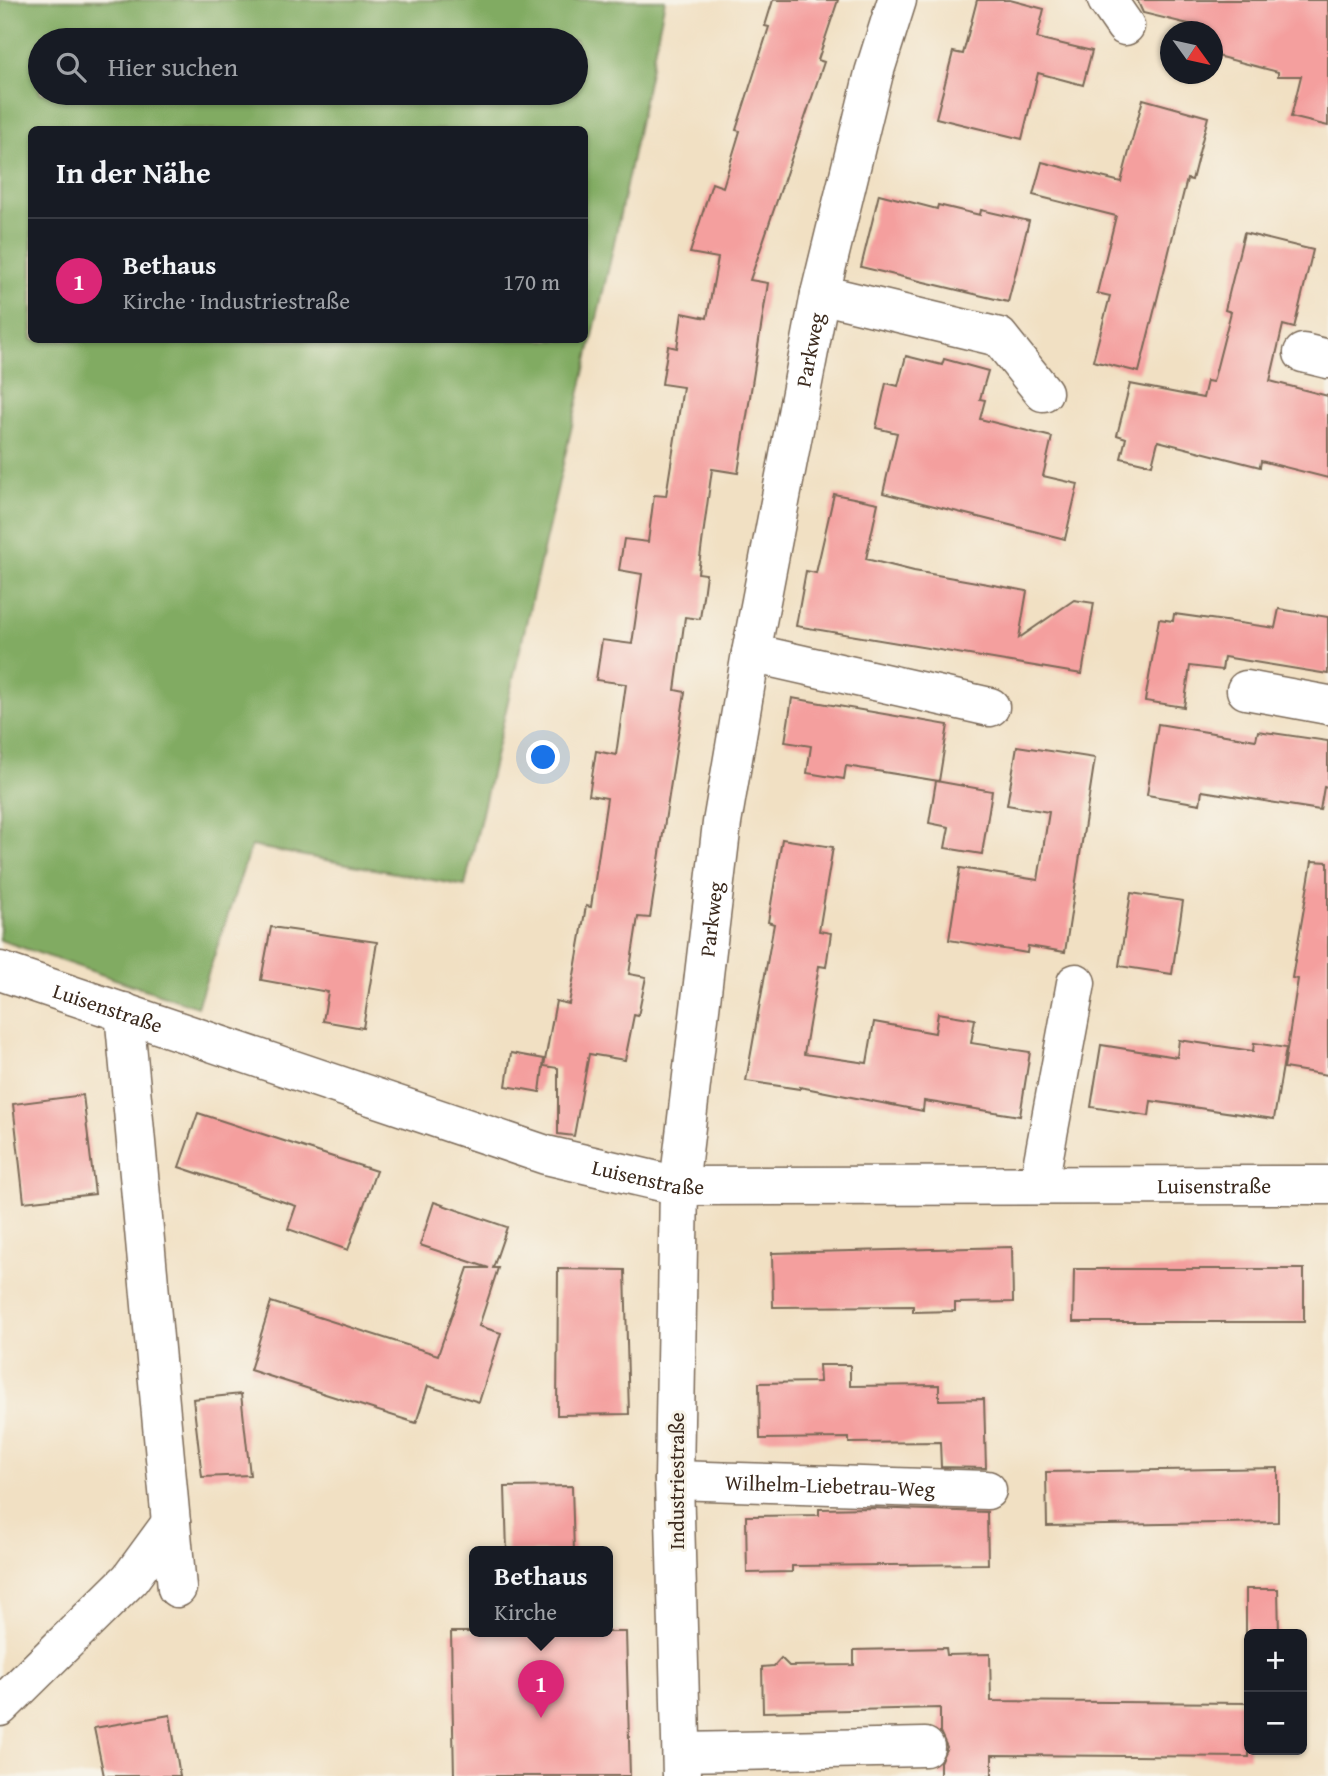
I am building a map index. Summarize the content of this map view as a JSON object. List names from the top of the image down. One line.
{"streets":{"street":["Parkweg","Luisenstraße","Industriestraße","Wilhelm-Liebetrau-Weg"]},"crossings":[["Parkweg","Luisenstraße"],["Parkweg","Industriestraße"],["Luisenstraße","Industriestraße"],["Industriestraße","Wilhelm-Liebetrau-Weg"]],"north":"bottom right","page":{"search":"Hier suchen","heading":"In der Nähe","list":[{"mark":"1","name":"Bethaus","note":"Kirche · Industriestraße","value":"170 m"}],"popup":["Bethaus","Kirche"],"map_buttons":["+","−"],"pins":"1"}}
